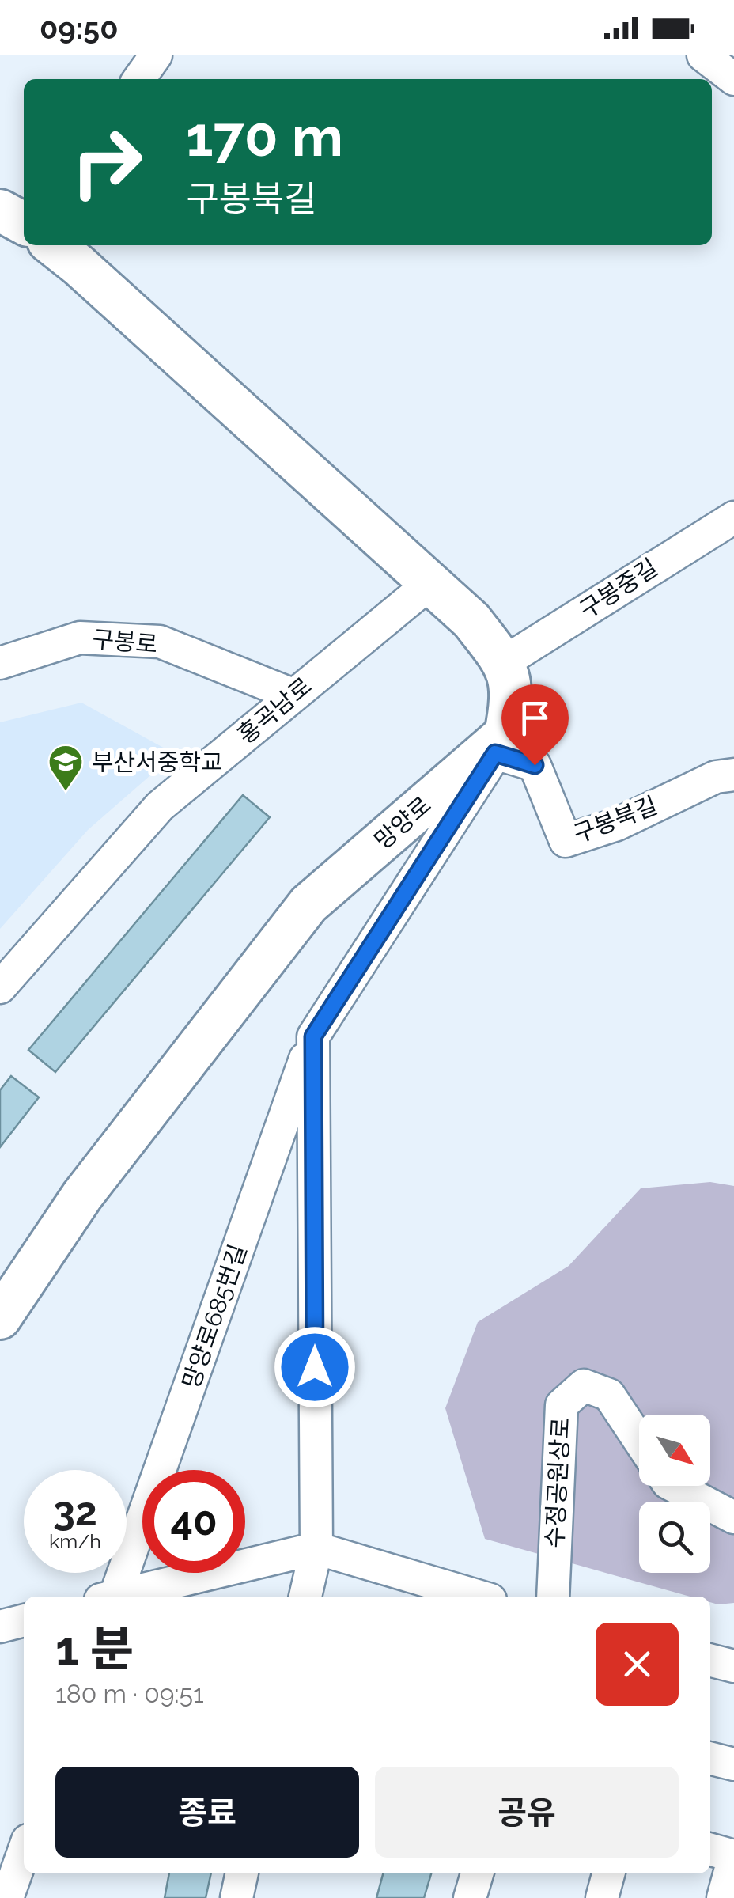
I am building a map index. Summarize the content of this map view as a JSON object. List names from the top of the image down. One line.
{"streets":{"main road":["망양로"],"street":["구봉중길","구봉로","홍곡남로","구봉북길","망양로685번길","수정공원상로"]},"crossings":[["구봉로","홍곡남로"],["구봉북길","망양로"],["구봉북길","망양로685번길"],["망양로","망양로685번길"]],"places":{"school or university":["부산서중학교"]},"north":"bottom right","page":{"status":"09:50","turn":["170 m","구봉북길"],"speed":"32 km/h","limit":"40","heading":["1 분","180 m · 09:51"],"buttons":["종료","공유"]}}
